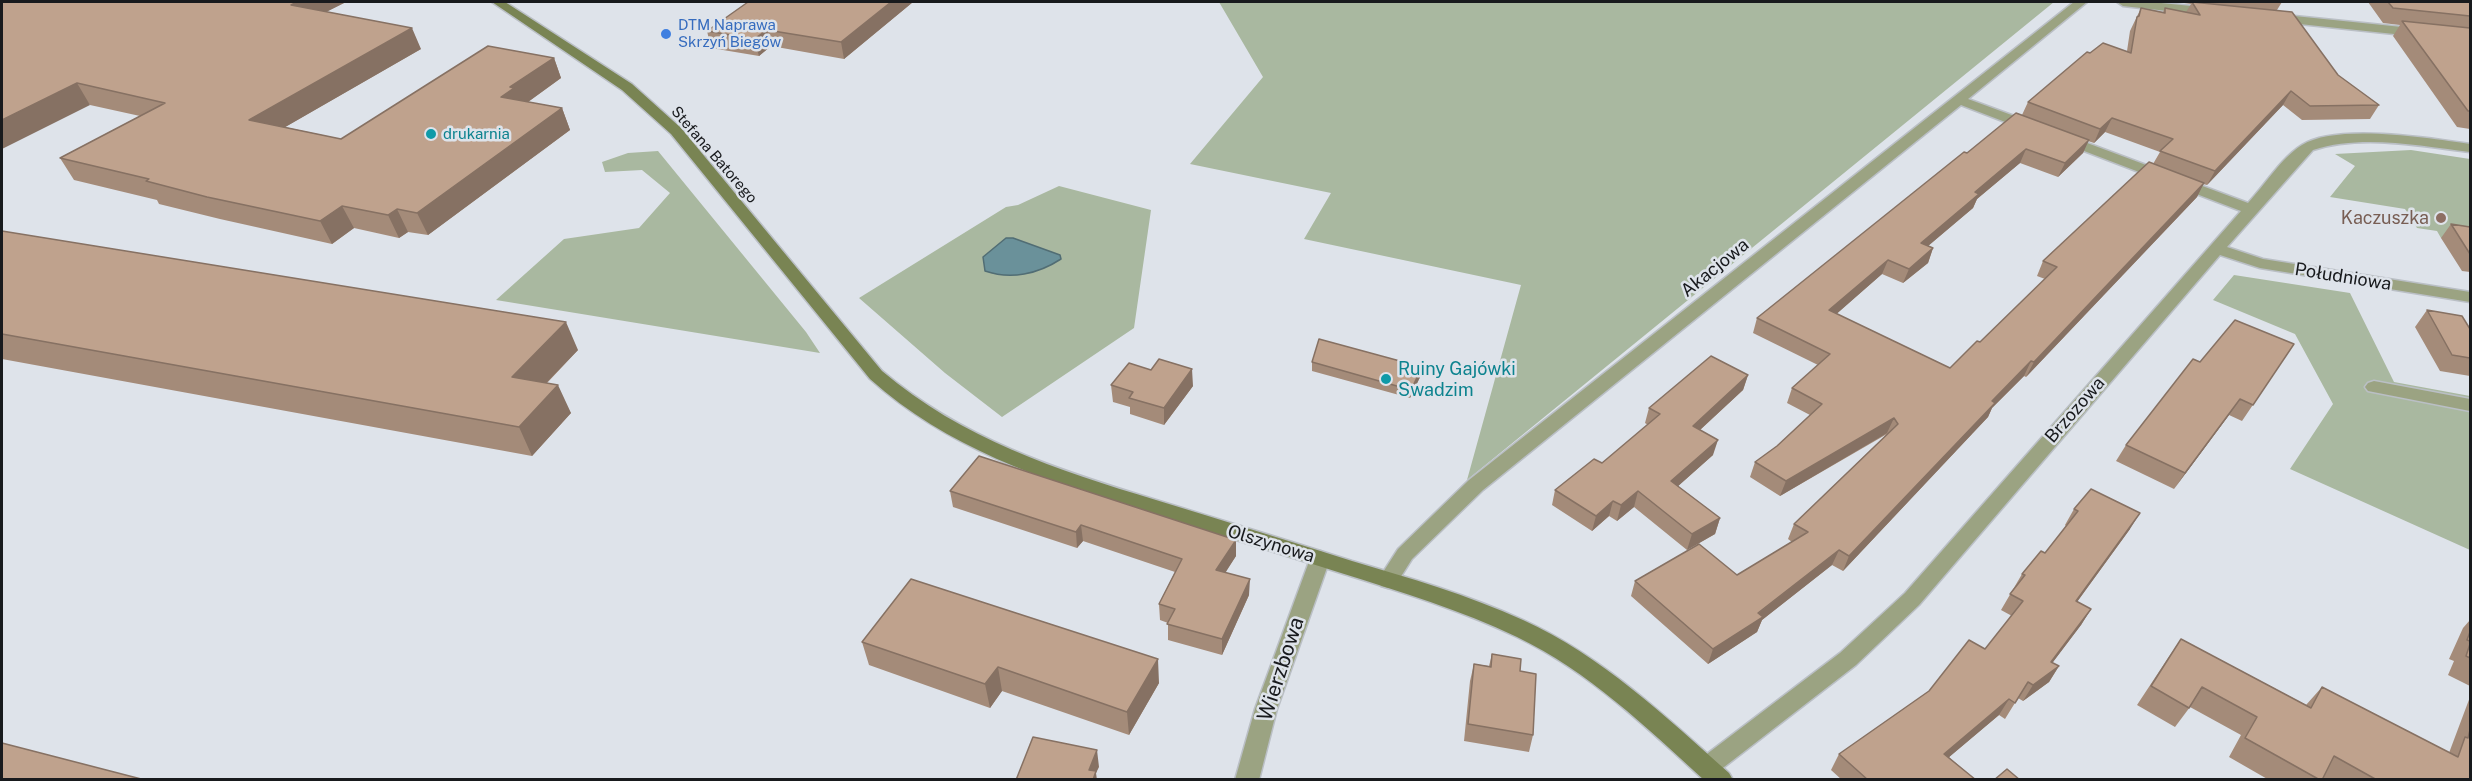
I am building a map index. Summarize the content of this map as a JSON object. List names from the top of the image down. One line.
{"streets":{"street":["Stefana Batorego","Akacjowa","Południowa","Brzozowa","Olszynowa","Wierzbowa"]},"crossings":[["Stefana Batorego","Olszynowa"],["Akacjowa","Olszynowa"],["Południowa","Brzozowa"],["Brzozowa","Olszynowa"],["Olszynowa","Wierzbowa"]],"places":["DTM Naprawa Skrzyń Biegów","drukarnia","Kaczuszka","Ruiny Gajówki Swadzim"]}
